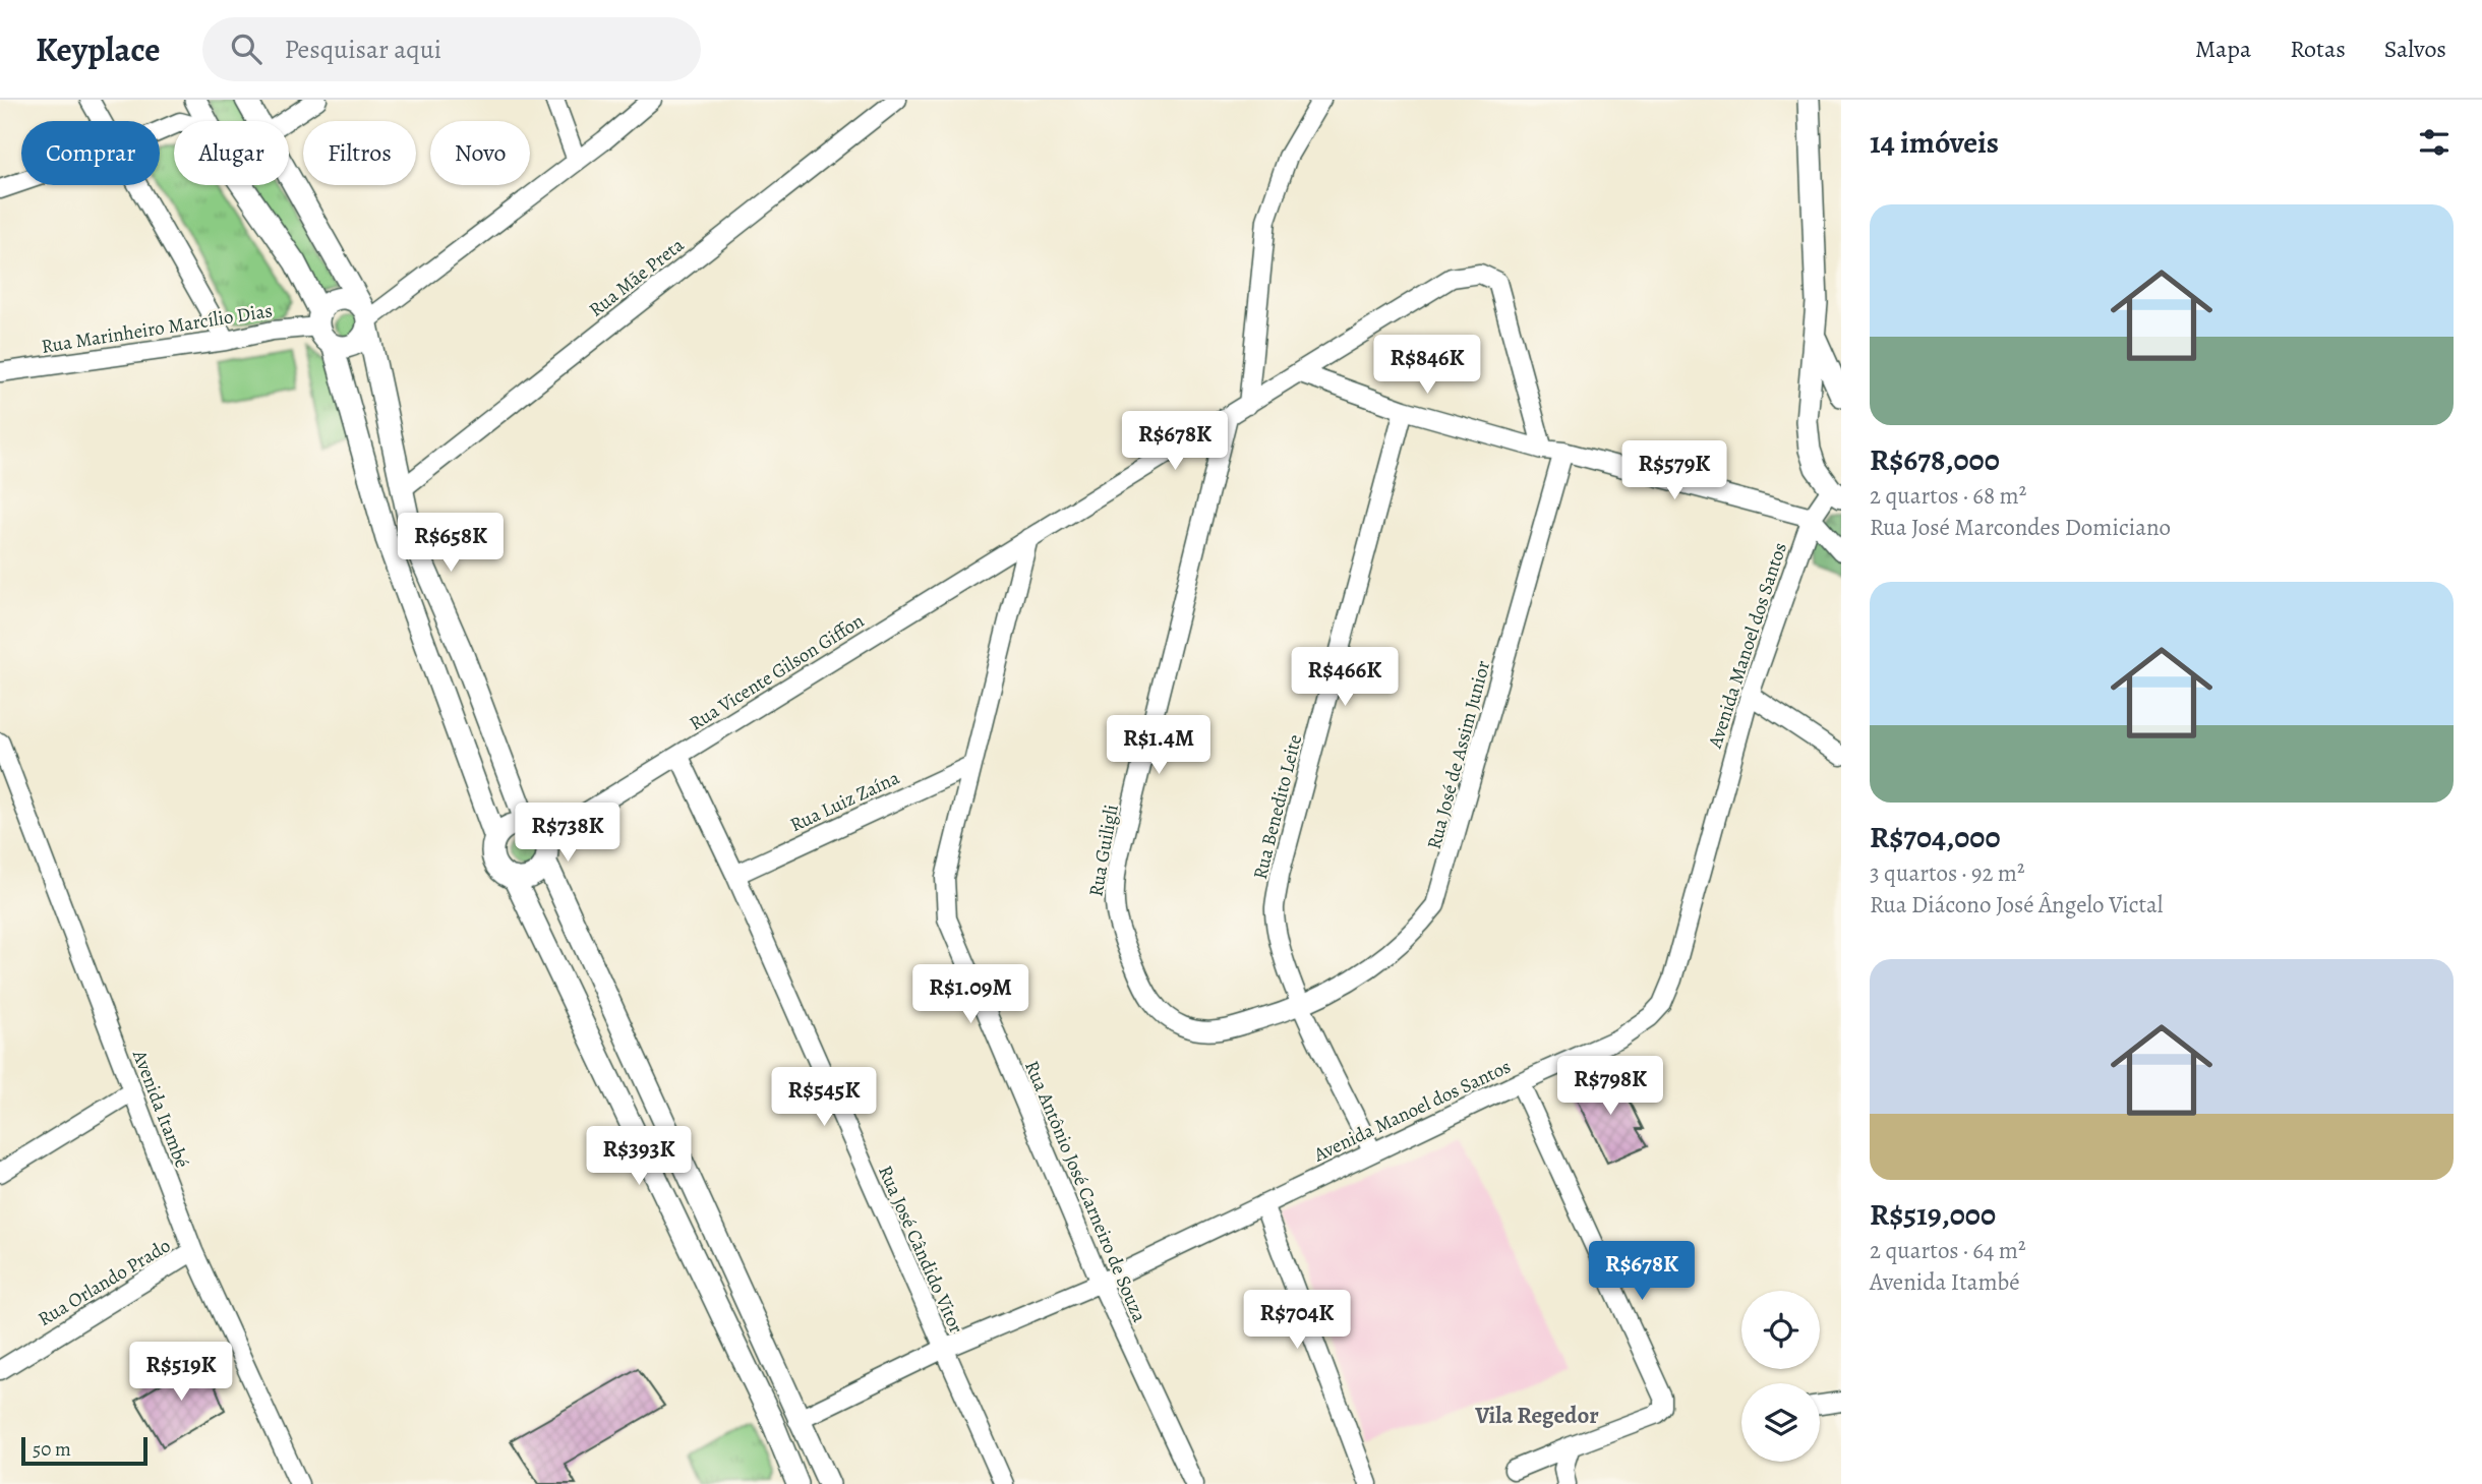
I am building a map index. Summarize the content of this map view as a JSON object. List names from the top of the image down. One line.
{"streets":{"street":["Rua Mãe Preta","Rua Marinheiro Marcílio Dias","Avenida Manoel dos Santos","Rua Vicente Gilson Giffon","Rua José de Assim Junior","Rua Luiz Zaína","Rua Benedito Leite","Rua Guiligli","Avenida Itambé","Rua Antônio José Carneiro de Souza","Rua José Cândido Vitor","Rua Orlando Prado"]},"crossings":[["Avenida Manoel dos Santos","Rua Benedito Leite"],["Avenida Manoel dos Santos","Rua Antônio José Carneiro de Souza"],["Avenida Manoel dos Santos","Rua José Cândido Vitor"],["Rua Vicente Gilson Giffon","Rua Guiligli"],["Rua Vicente Gilson Giffon","Rua Antônio José Carneiro de Souza"],["Rua Vicente Gilson Giffon","Rua José Cândido Vitor"],["Rua José de Assim Junior","Rua Benedito Leite"],["Rua José de Assim Junior","Rua Guiligli"],["Rua Luiz Zaína","Rua Antônio José Carneiro de Souza"],["Rua Luiz Zaína","Rua José Cândido Vitor"],["Rua Benedito Leite","Rua Guiligli"],["Avenida Itambé","Rua Orlando Prado"]],"districts":["Vila Regedor"],"scale_bar":"50 m","page":{"header":"Keyplace","search":"Pesquisar aqui","nav":["Mapa","Rotas","Salvos"],"heading":"14 imóveis","chip":["Comprar","Alugar","Filtros","Novo"],"list":[{"name":"R$678,000","note":"2 quartos · 68 m² · Rua José Marcondes Domiciano"},{"name":"R$704,000","note":"3 quartos · 92 m² · Rua Diácono José Ângelo Victal"},{"name":"R$519,000","note":"2 quartos · 64 m² · Avenida Itambé"}],"price":["R$846K","R$678K","R$579K","R$658K","R$466K","R$1.4M","R$738K","R$1.09M","R$798K","R$545K","R$393K","R$678K","R$704K","R$519K"],"scale":"50 m"}}
